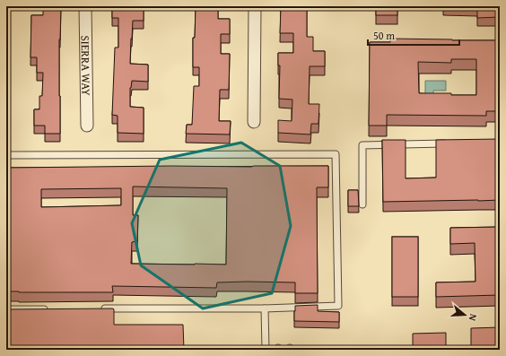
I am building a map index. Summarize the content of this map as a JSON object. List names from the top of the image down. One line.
{"streets":{"street":["SIERRA WAY"]},"scale_bar":"50 m","north":"right"}
